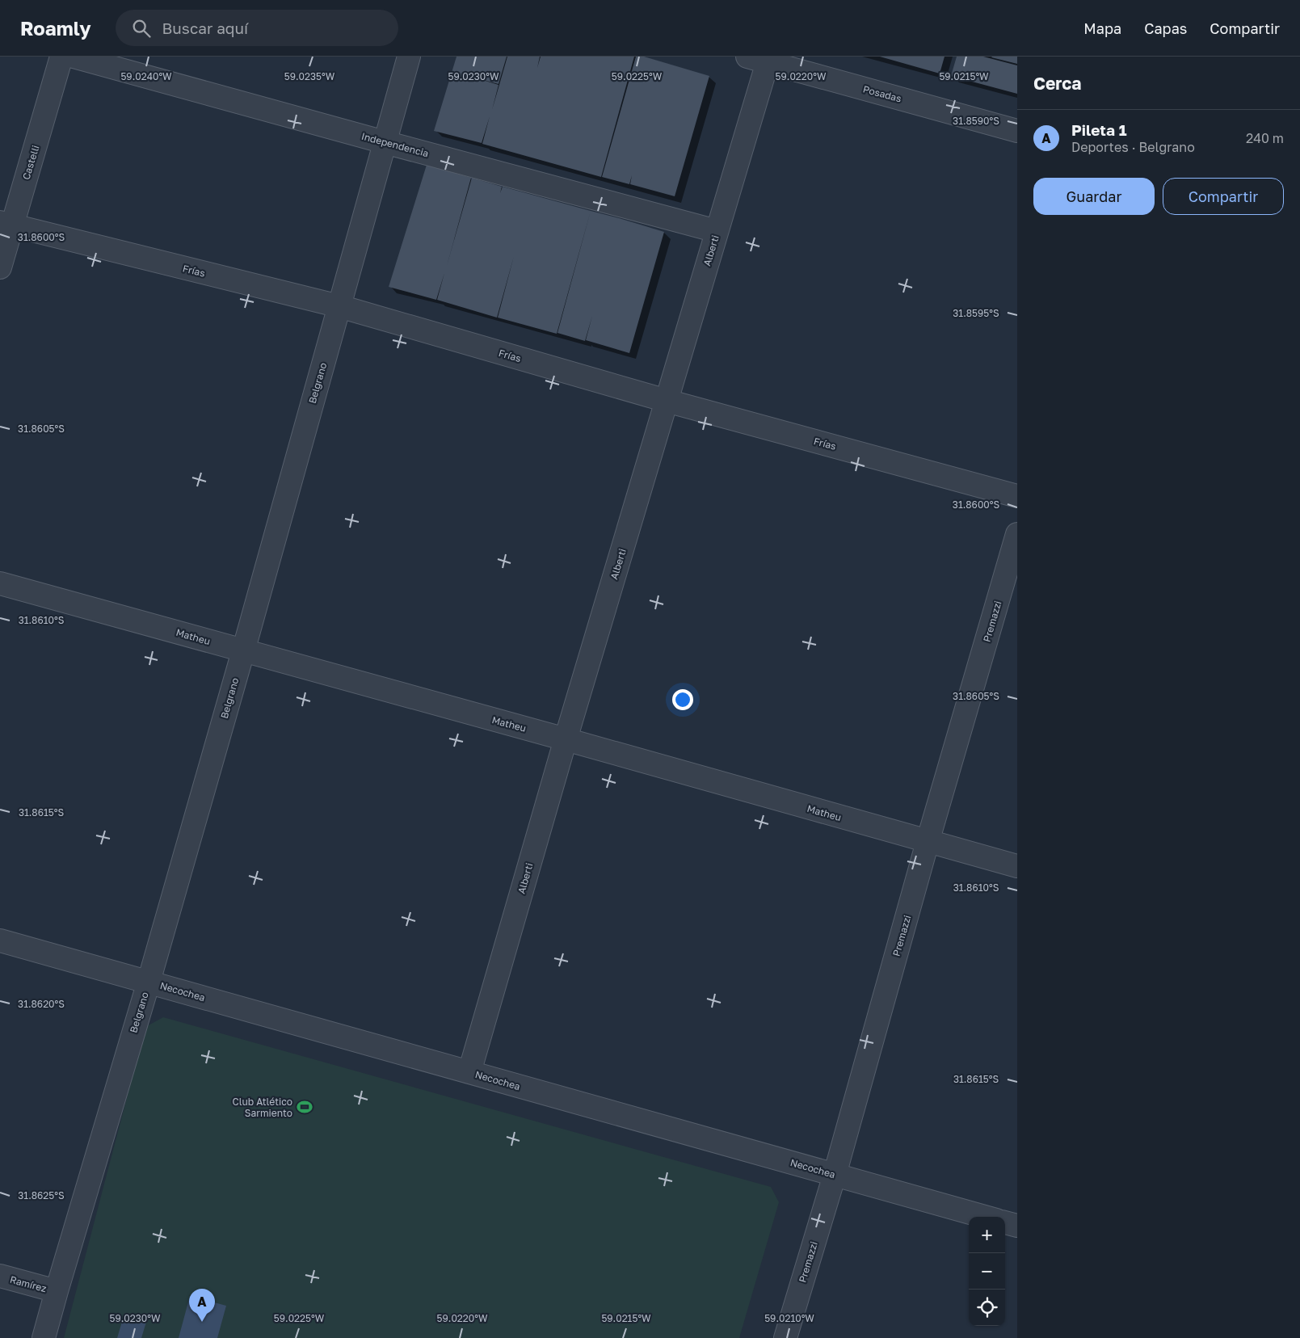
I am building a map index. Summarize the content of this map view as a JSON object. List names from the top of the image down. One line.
{"streets":{"street":["Posadas","Independencia","Castelli","Alberti","Frías","Belgrano","Premazzi","Matheu","Necochea","Ramírez"]},"crossings":[["Posadas","Alberti"],["Independencia","Alberti"],["Independencia","Belgrano"],["Castelli","Frías"],["Alberti","Frías"],["Alberti","Matheu"],["Alberti","Necochea"],["Frías","Belgrano"],["Belgrano","Matheu"],["Belgrano","Necochea"],["Belgrano","Ramírez"],["Premazzi","Matheu"],["Premazzi","Necochea"]],"places":{"sports":["Club Atlético Sarmiento"]},"page":{"header":"Roamly","search":"Buscar aquí","nav":["Mapa","Capas","Compartir"],"heading":"Cerca","list":[{"mark":"A","name":"Pileta 1","note":"Deportes · Belgrano","value":"240 m"}],"buttons":["Guardar","Compartir"],"map_buttons":["+","−"],"pins":"A"},"coordinates":["59.0240°W","59.0235°W","59.0230°W","59.0225°W","59.0220°W","59.0215°W","31.8590°S","31.8600°S","31.8595°S","31.8605°S","31.8610°S","31.8615°S","31.8620°S","31.8625°S","59.0210°W"]}
